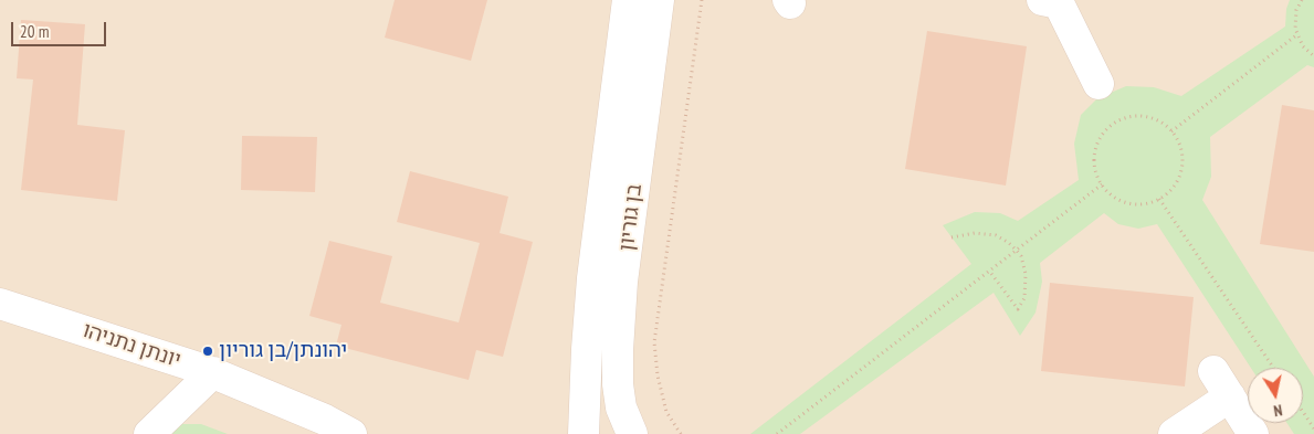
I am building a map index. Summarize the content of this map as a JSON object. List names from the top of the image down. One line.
{"streets":{"street":["בן גוריון","יונתן נתניהו"]},"places":["יהונתן/בן גוריון"],"scale_bar":"20 m","north":"bottom"}
